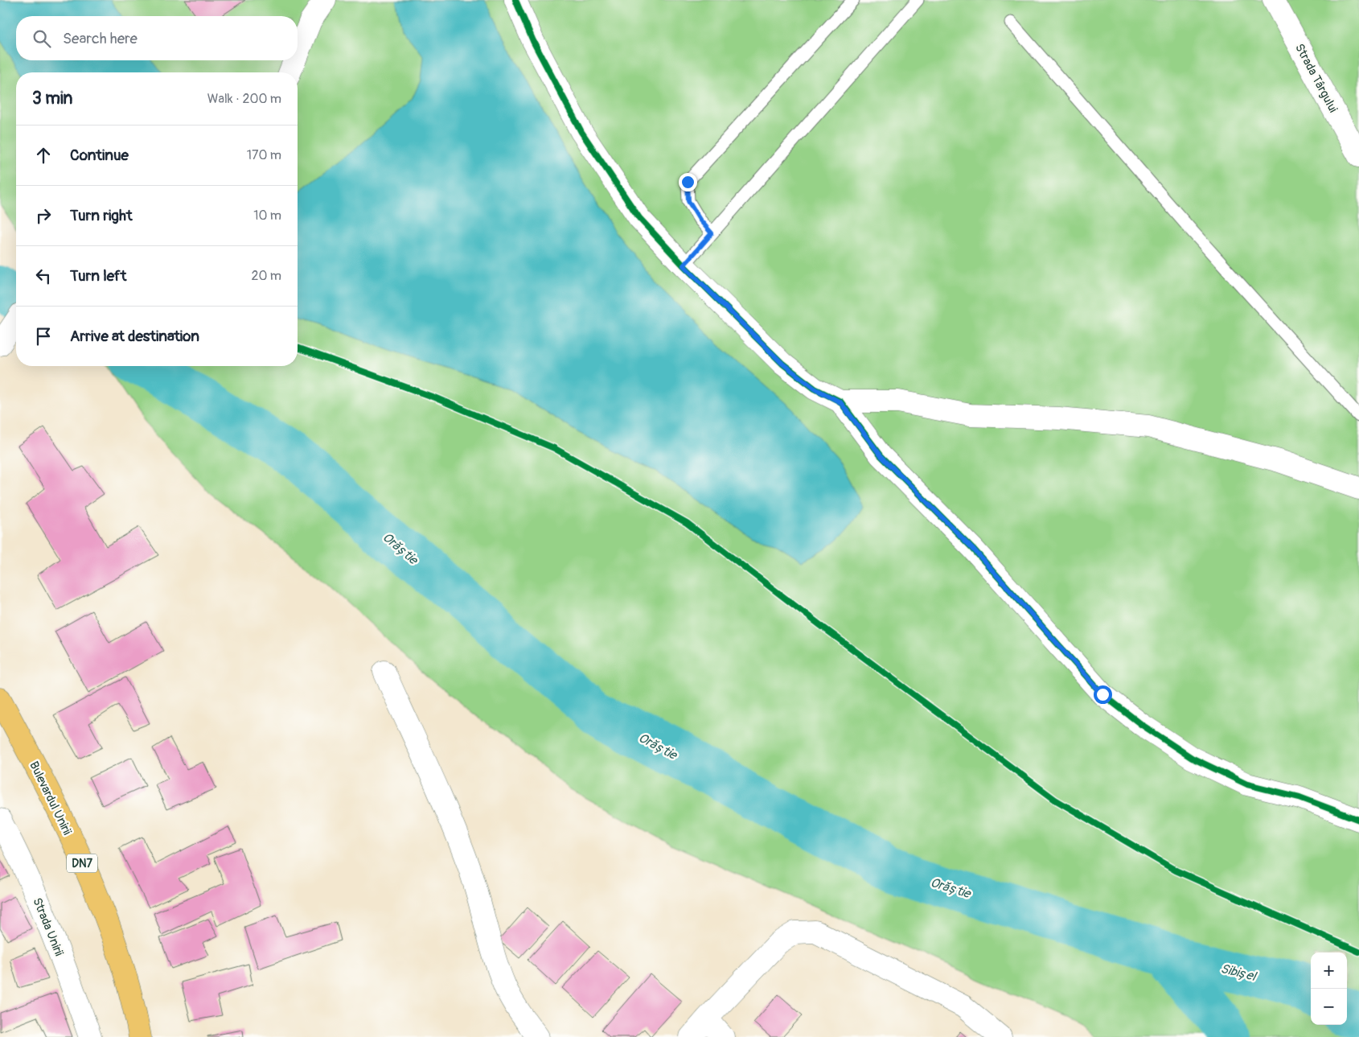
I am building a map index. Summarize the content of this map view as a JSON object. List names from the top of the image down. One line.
{"streets":{"main road":["Bulevardul Unirii","DN7"],"street":["Strada Târgului","Strada Unirii"]},"water":["Orăștie","Sibișel"],"page":{"search":"Search here","heading":["3 min","Walk · 200 m"],"list":[["Continue","170 m"],["Turn right","10 m"],["Turn left","20 m"],"Arrive at destination"],"map_buttons":["+","−"]}}
